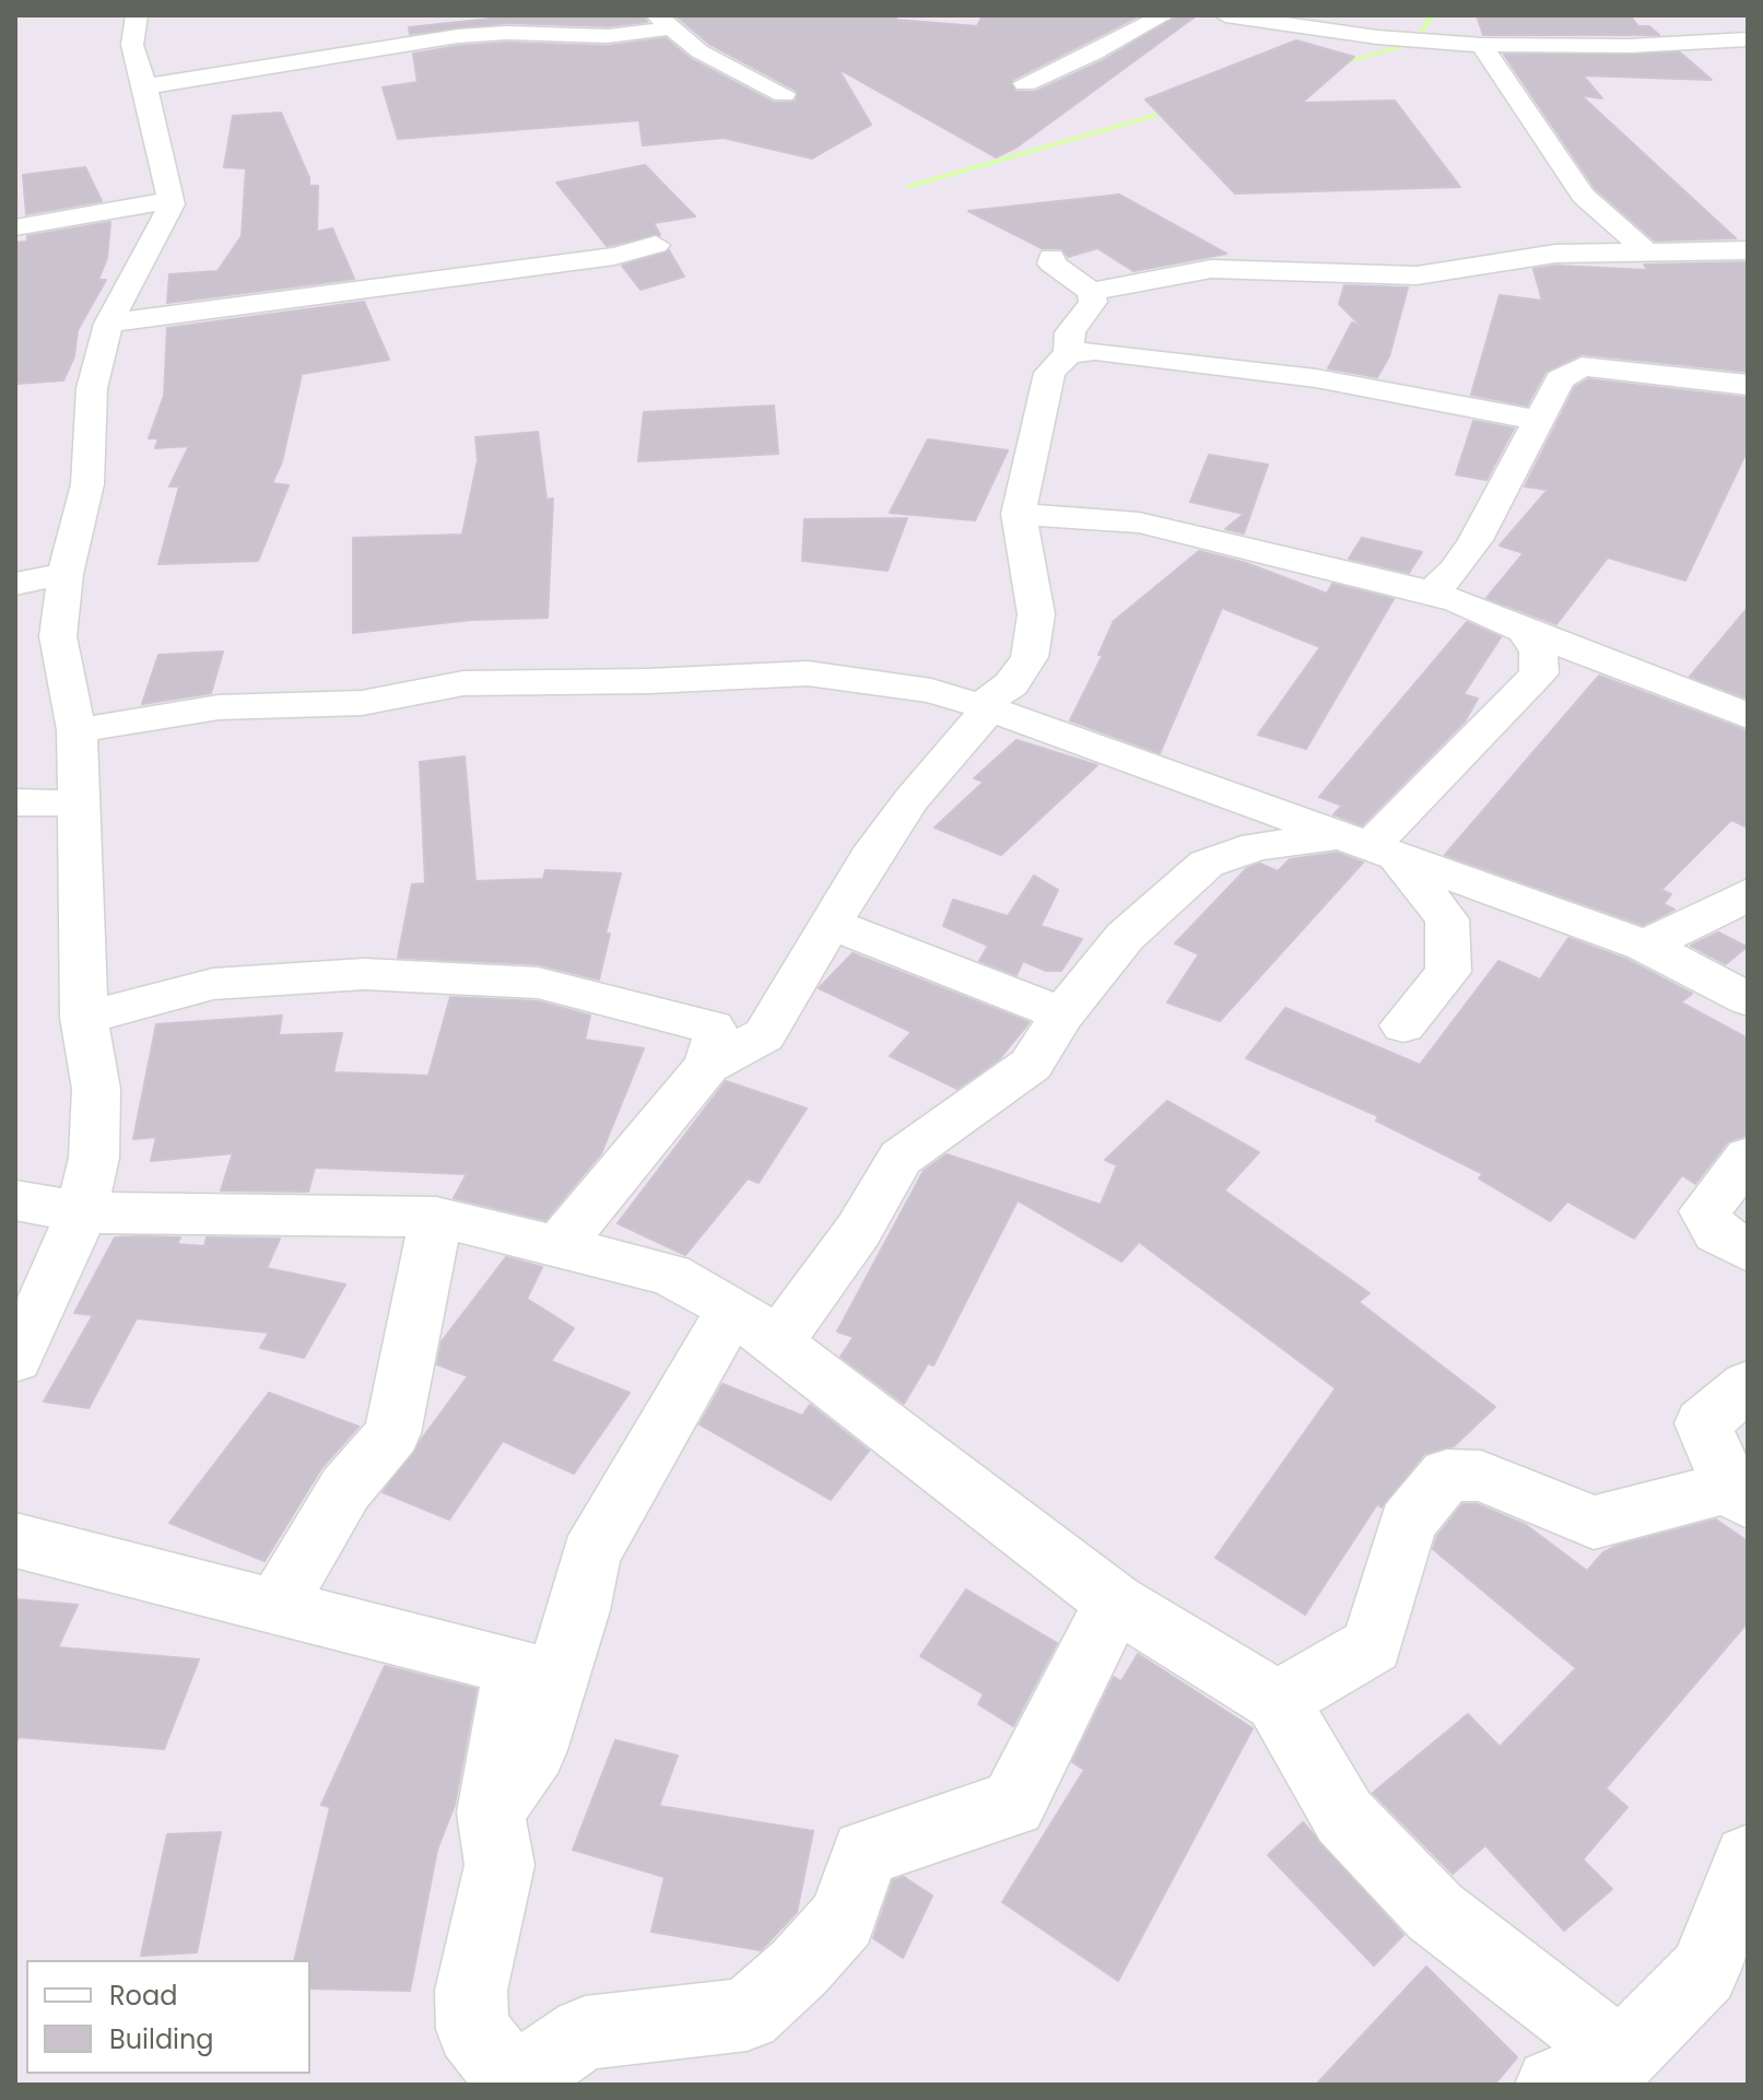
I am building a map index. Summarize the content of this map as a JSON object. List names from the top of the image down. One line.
{"legend":["Road","Building"]}
